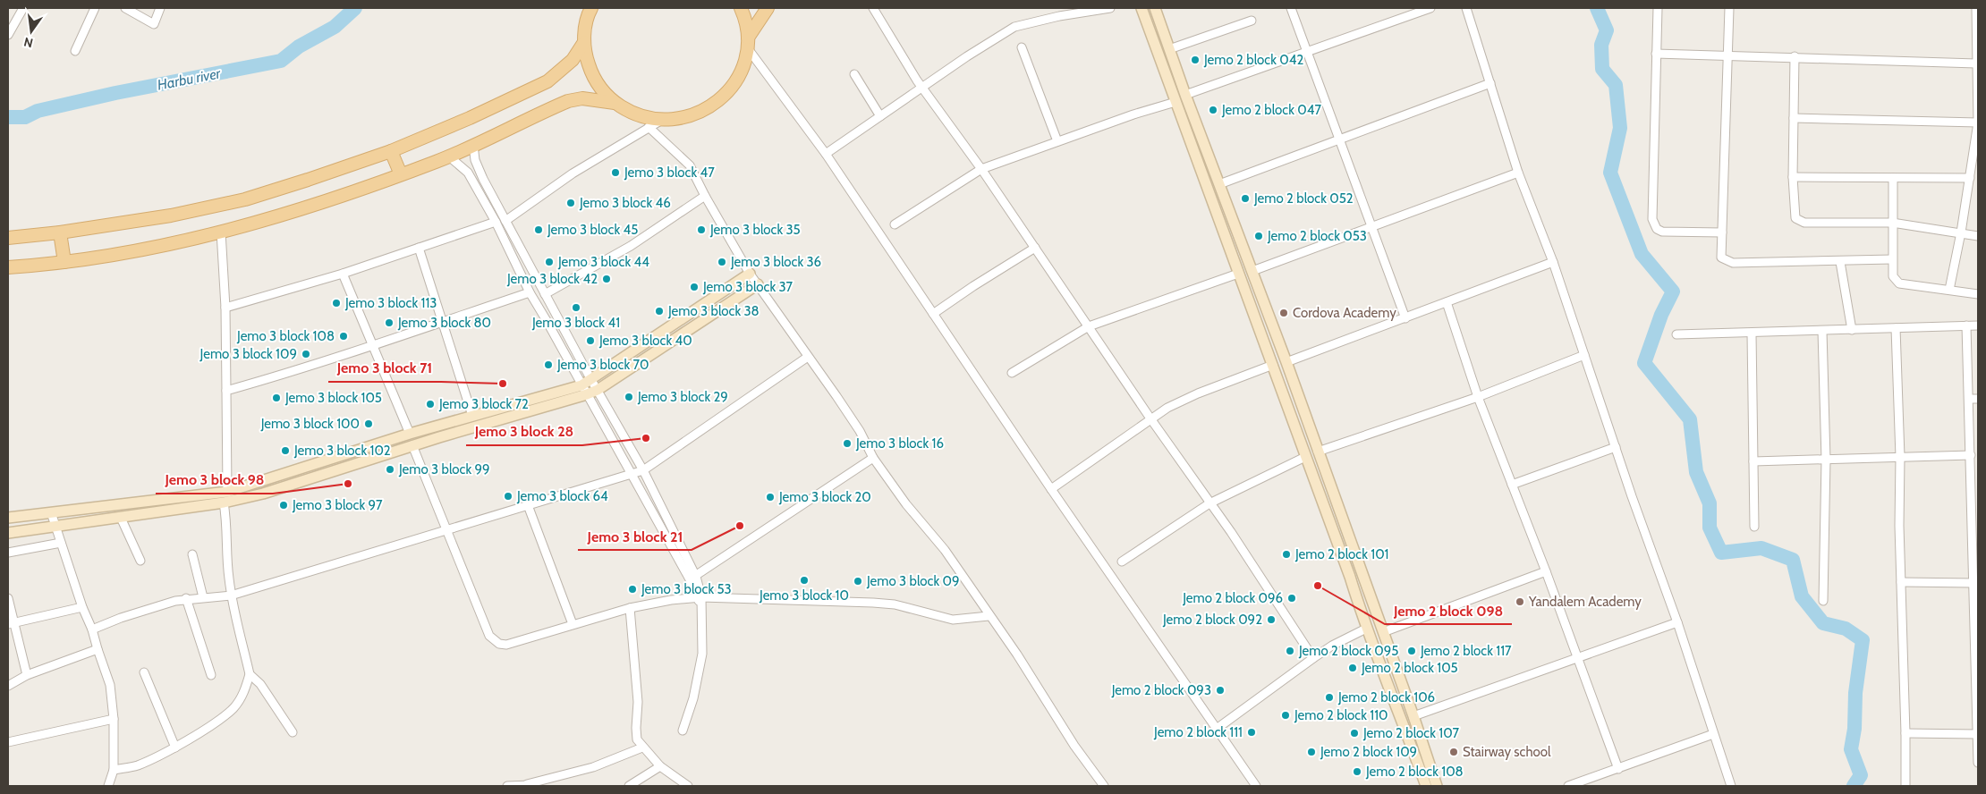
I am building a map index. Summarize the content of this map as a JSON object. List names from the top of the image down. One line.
{"water":["Harbu river"],"places":["Jemo 2 block 042","Jemo 2 block 047","Jemo 3 block 47","Jemo 2 block 052","Jemo 3 block 46","Jemo 3 block 45","Jemo 3 block 35","Jemo 2 block 053","Jemo 3 block 44","Jemo 3 block 36","Jemo 3 block 42","Jemo 3 block 37","Jemo 3 block 113","Jemo 3 block 41","Jemo 3 block 38","Cordova Academy","Jemo 3 block 80","Jemo 3 block 108","Jemo 3 block 40","Jemo 3 block 109","Jemo 3 block 70","Jemo 3 block 71","Jemo 3 block 29","Jemo 3 block 105","Jemo 3 block 72","Jemo 3 block 100","Jemo 3 block 28","Jemo 3 block 16","Jemo 3 block 102","Jemo 3 block 99","Jemo 3 block 98","Jemo 3 block 64","Jemo 3 block 20","Jemo 3 block 97","Jemo 3 block 21","Jemo 2 block 101","Jemo 3 block 10","Jemo 3 block 09","Jemo 2 block 098","Jemo 3 block 53","Jemo 2 block 096","Yandalem Academy","Jemo 2 block 092","Jemo 2 block 095","Jemo 2 block 117","Jemo 2 block 105","Jemo 2 block 093","Jemo 2 block 106","Jemo 2 block 110","Jemo 2 block 111","Jemo 2 block 107","Jemo 2 block 109","Stairway school","Jemo 2 block 108"],"north":"bottom"}
